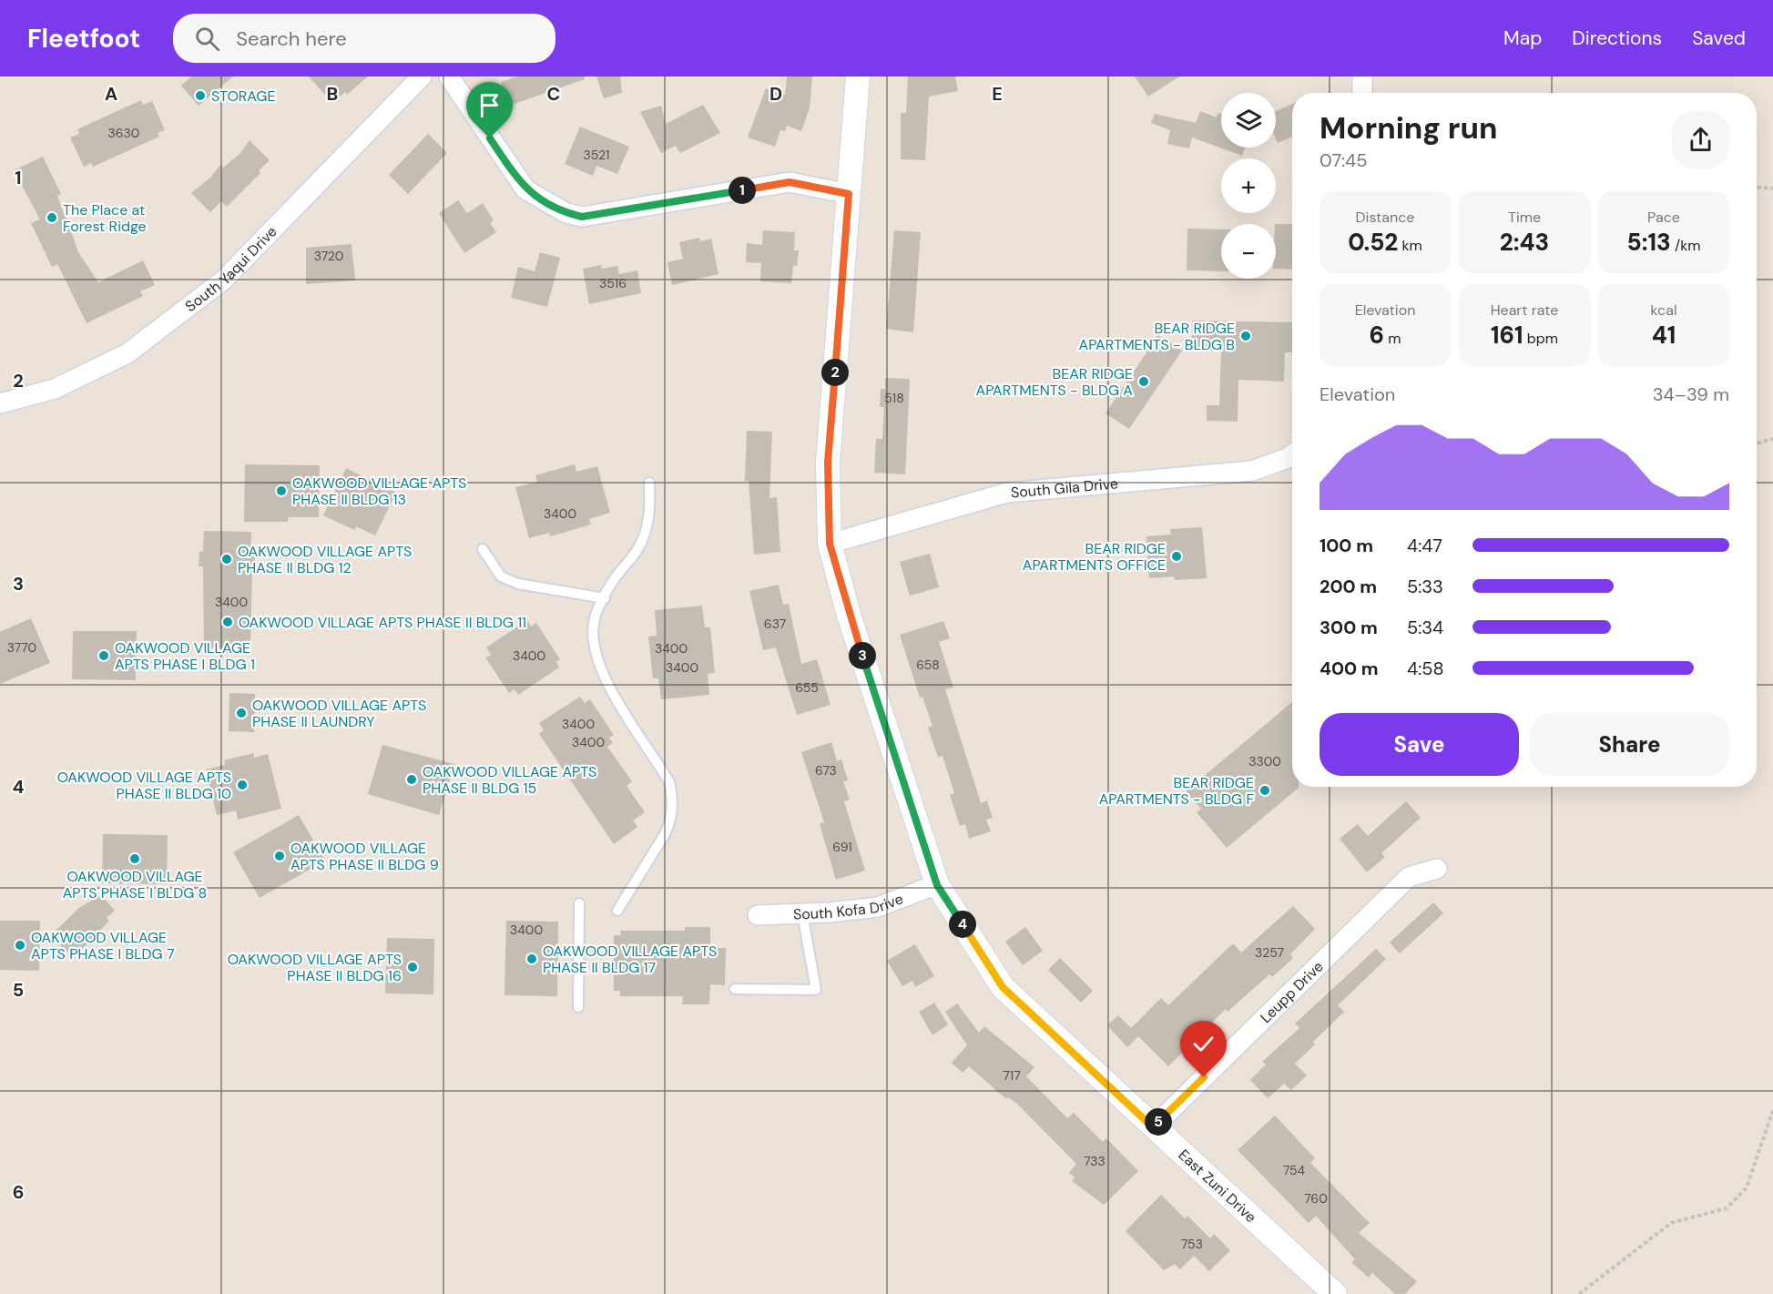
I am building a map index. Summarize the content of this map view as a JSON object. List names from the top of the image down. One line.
{"streets":{"street":["South Yaqui Drive","South Gila Drive","South Kofa Drive","Leupp Drive","East Zuni Drive"]},"crossings":[["South Gila Drive","East Zuni Drive"],["South Kofa Drive","East Zuni Drive"],["Leupp Drive","East Zuni Drive"]],"places":["STORAGE","The Place at Forest Ridge","BEAR RIDGE APARTMENTS - BLDG B","BEAR RIDGE APARTMENTS - BLDG A","OAKWOOD VILLAGE APTS PHASE II BLDG 13","BEAR RIDGE APARTMENTS OFFICE","OAKWOOD VILLAGE APTS PHASE II BLDG 12","OAKWOOD VILLAGE APTS PHASE II BLDG 11","OAKWOOD VILLAGE APTS PHASE I BLDG 1","OAKWOOD VILLAGE APTS PHASE II LAUNDRY","OAKWOOD VILLAGE APTS PHASE II BLDG 15","OAKWOOD VILLAGE APTS PHASE II BLDG 10","BEAR RIDGE APARTMENTS - BLDG F","OAKWOOD VILLAGE APTS PHASE II BLDG 9","OAKWOOD VILLAGE APTS PHASE I BLDG 8","OAKWOOD VILLAGE APTS PHASE I BLDG 7","OAKWOOD VILLAGE APTS PHASE II BLDG 17","OAKWOOD VILLAGE APTS PHASE II BLDG 16"],"house_numbers":["3630","3521","3720","3516","518","3400","3400","637","3770","3400","3400","658","3400","655","3400","3400","3300","673","691","3400","3257","717","733","754","760","753"],"page":{"header":"Fleetfoot","search":"Search here","nav":["Map","Directions","Saved"],"map_buttons":["+","−"],"heading":["Morning run","07:45"],"pins":["1","2","3","4","5"],"stats":[["Distance","0.52 km"],["Time","2:43"],["Pace","5:13 /km"],["Elevation","6 m"],["Heart rate","161 bpm"],["kcal","41"]],"chart":["Elevation","34–39 m"],"list":[{"name":"100 m","note":"4:47"},{"name":"200 m","note":"5:33"},{"name":"300 m","note":"5:34"},{"name":"400 m","note":"4:58"}],"buttons":["Save","Share"]},"grid":{"columns":["A","B","C","D","E"],"rows":["1","2","3","4","5","6"]}}
